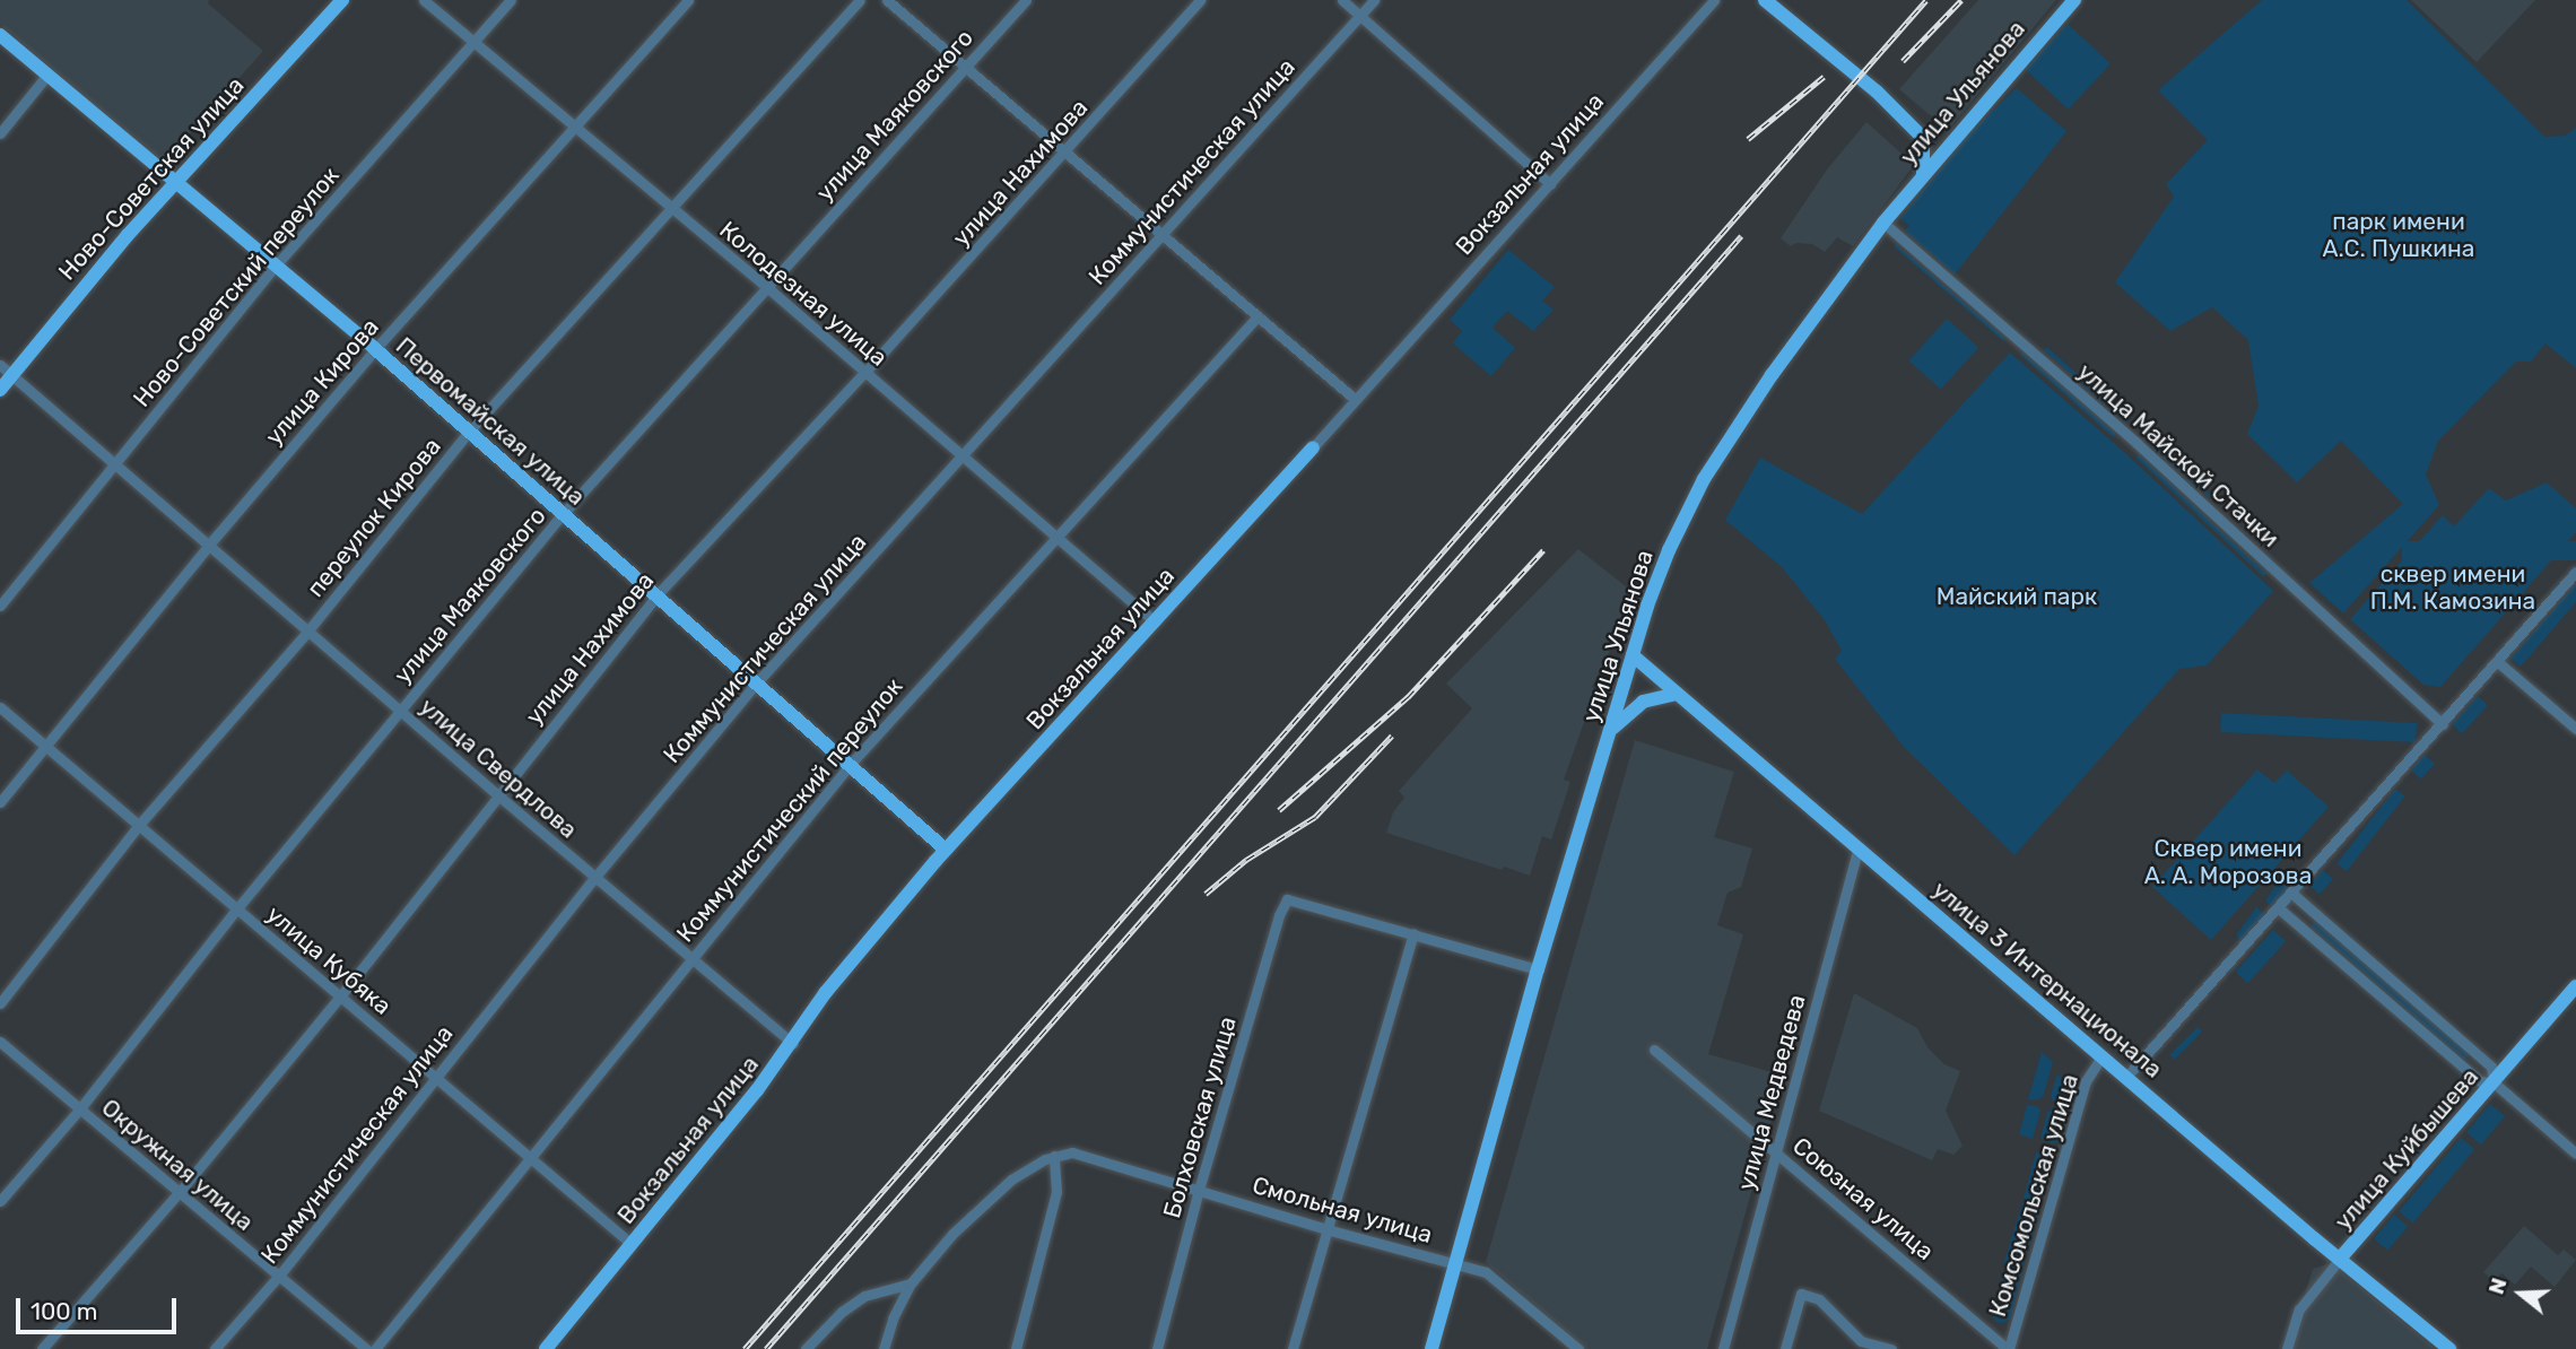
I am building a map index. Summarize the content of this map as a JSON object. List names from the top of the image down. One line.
{"streets":{"main road":["улица Ульянова","Вокзальная улица","Ново-Советская улица","Первомайская улица","улица 3 Интернационала","улица Куйбышева"],"street":["улица Маяковского","Коммунистическая улица","улица Нахимова","Ново-Советский переулок","Колодезная улица","улица Кирова","улица Майской Стачки","переулок Кирова","улица Свердлова","Коммунистический переулок","улица Кубяка","улица Медведева","Болховская улица","Окружная улица","Комсомольская улица","Союзная улица","Смольная улица"]},"crossings":[["улица Ульянова","улица Майской Стачки"],["улица Ульянова","улица 3 Интернационала"],["улица Ульянова","Смольная улица"],["улица Маяковского","Колодезная улица"],["улица Маяковского","Первомайская улица"],["улица Маяковского","улица Свердлова"],["улица Маяковского","улица Кубяка"],["улица Маяковского","Окружная улица"],["Коммунистическая улица","Колодезная улица"],["Коммунистическая улица","Первомайская улица"],["Коммунистическая улица","улица Свердлова"],["Коммунистическая улица","улица Кубяка"],["Коммунистическая улица","Окружная улица"],["улица Нахимова","Колодезная улица"],["улица Нахимова","Первомайская улица"],["улица Нахимова","улица Свердлова"],["улица Нахимова","улица Кубяка"],["улица Нахимова","Окружная улица"],["Вокзальная улица","Колодезная улица"],["Вокзальная улица","Первомайская улица"],["Вокзальная улица","улица Свердлова"],["Вокзальная улица","улица Кубяка"],["Ново-Советская улица","Первомайская улица"],["Ново-Советская улица","улица Свердлова"],["Ново-Советский переулок","Колодезная улица"],["Ново-Советский переулок","Первомайская улица"],["Ново-Советский переулок","улица Свердлова"],["Колодезная улица","улица Кирова"],["Колодезная улица","переулок Кирова"],["Колодезная улица","Коммунистический переулок"],["улица Кирова","Первомайская улица"],["улица Кирова","улица Свердлова"],["улица Кирова","улица Кубяка"],["Первомайская улица","переулок Кирова"],["Первомайская улица","Коммунистический переулок"],["переулок Кирова","улица Свердлова"],["переулок Кирова","улица Кубяка"],["улица Свердлова","Коммунистический переулок"],["Коммунистический переулок","улица Кубяка"],["улица 3 Интернационала","улица Медведева"],["улица 3 Интернационала","улица Куйбышева"],["улица 3 Интернационала","Комсомольская улица"],["улица Медведева","Союзная улица"],["Болховская улица","Смольная улица"],["Комсомольская улица","Союзная улица"]],"parks":["парк имени А.С. Пушкина","сквер имени П.М. Камозина","Майский парк","Сквер имени А. А. Морозова"],"scale_bar":"100 m","north":"left"}
